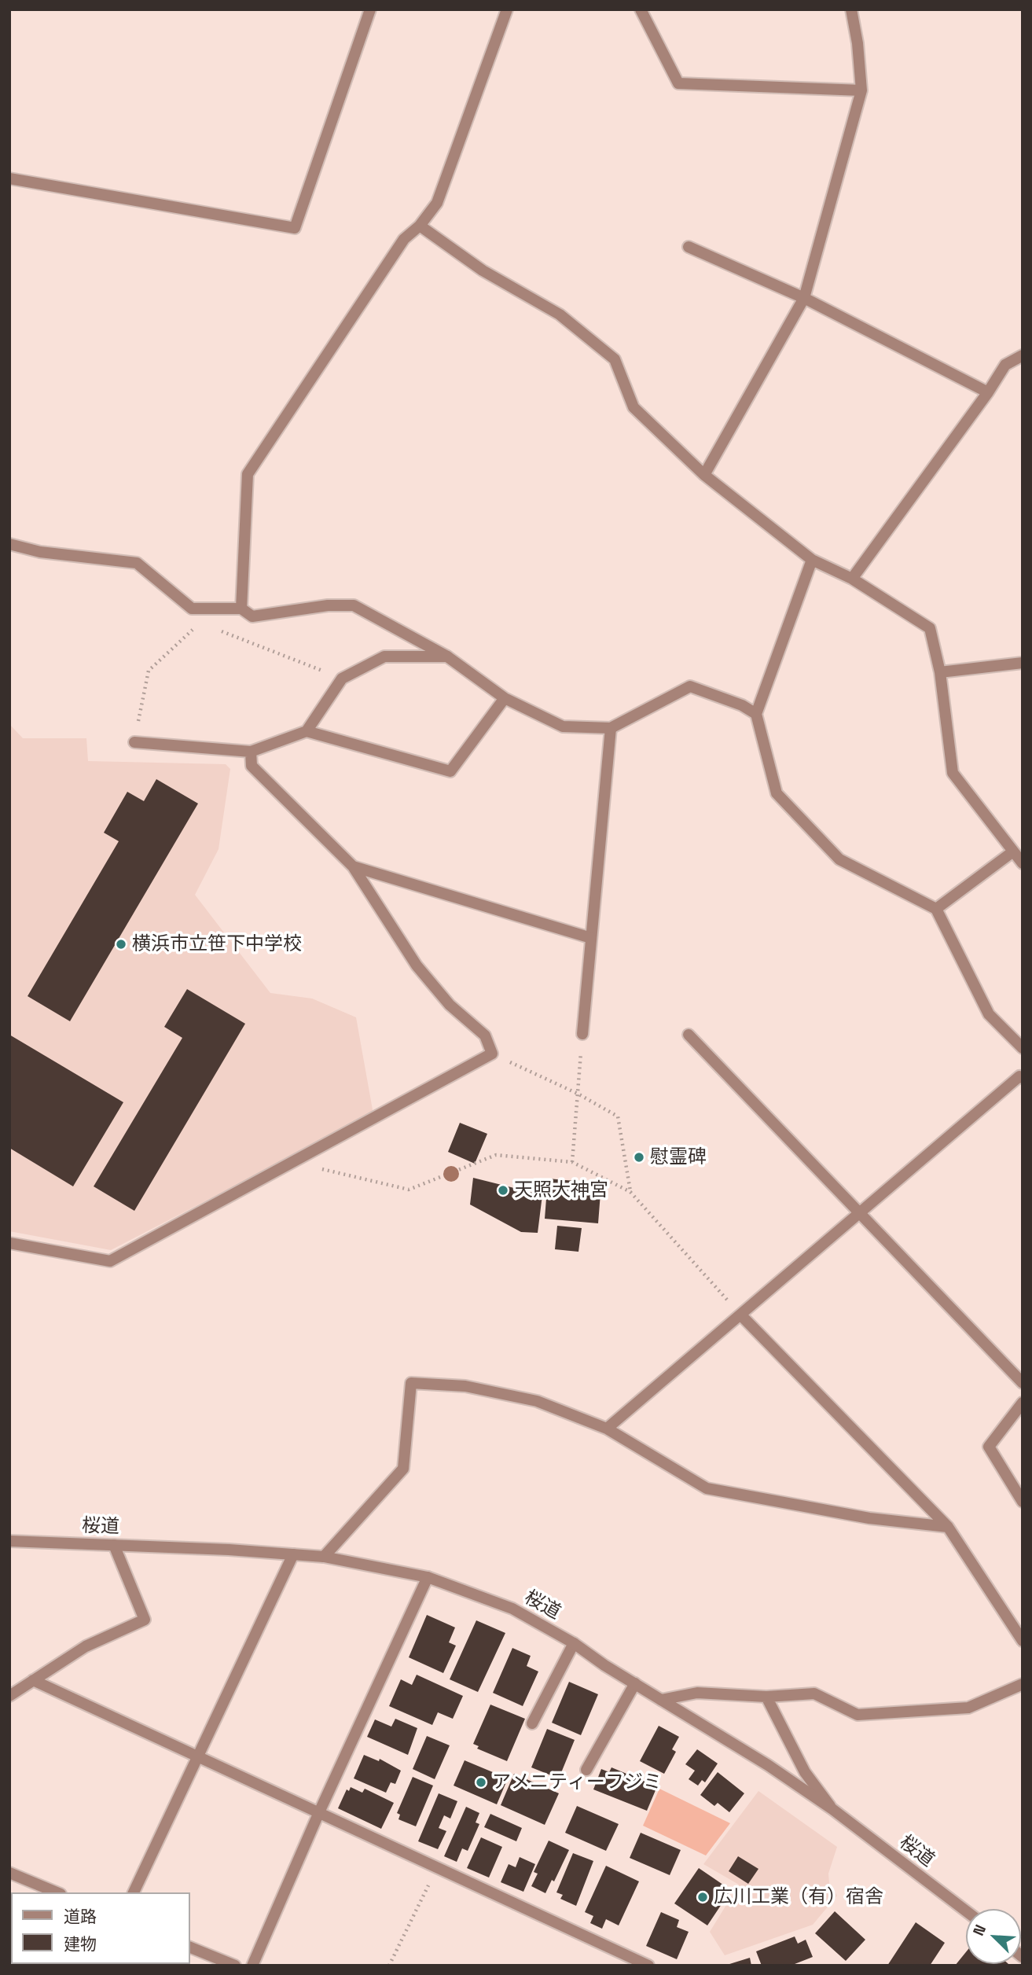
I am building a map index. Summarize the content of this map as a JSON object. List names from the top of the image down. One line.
{"streets":{"street":["桜道"]},"places":["横浜市立笹下中学校","慰霊碑","天照大神宮","アメニティーフジミ","広川工業（有）宿舎"],"legend":["道路","建物"],"north":"top left"}
